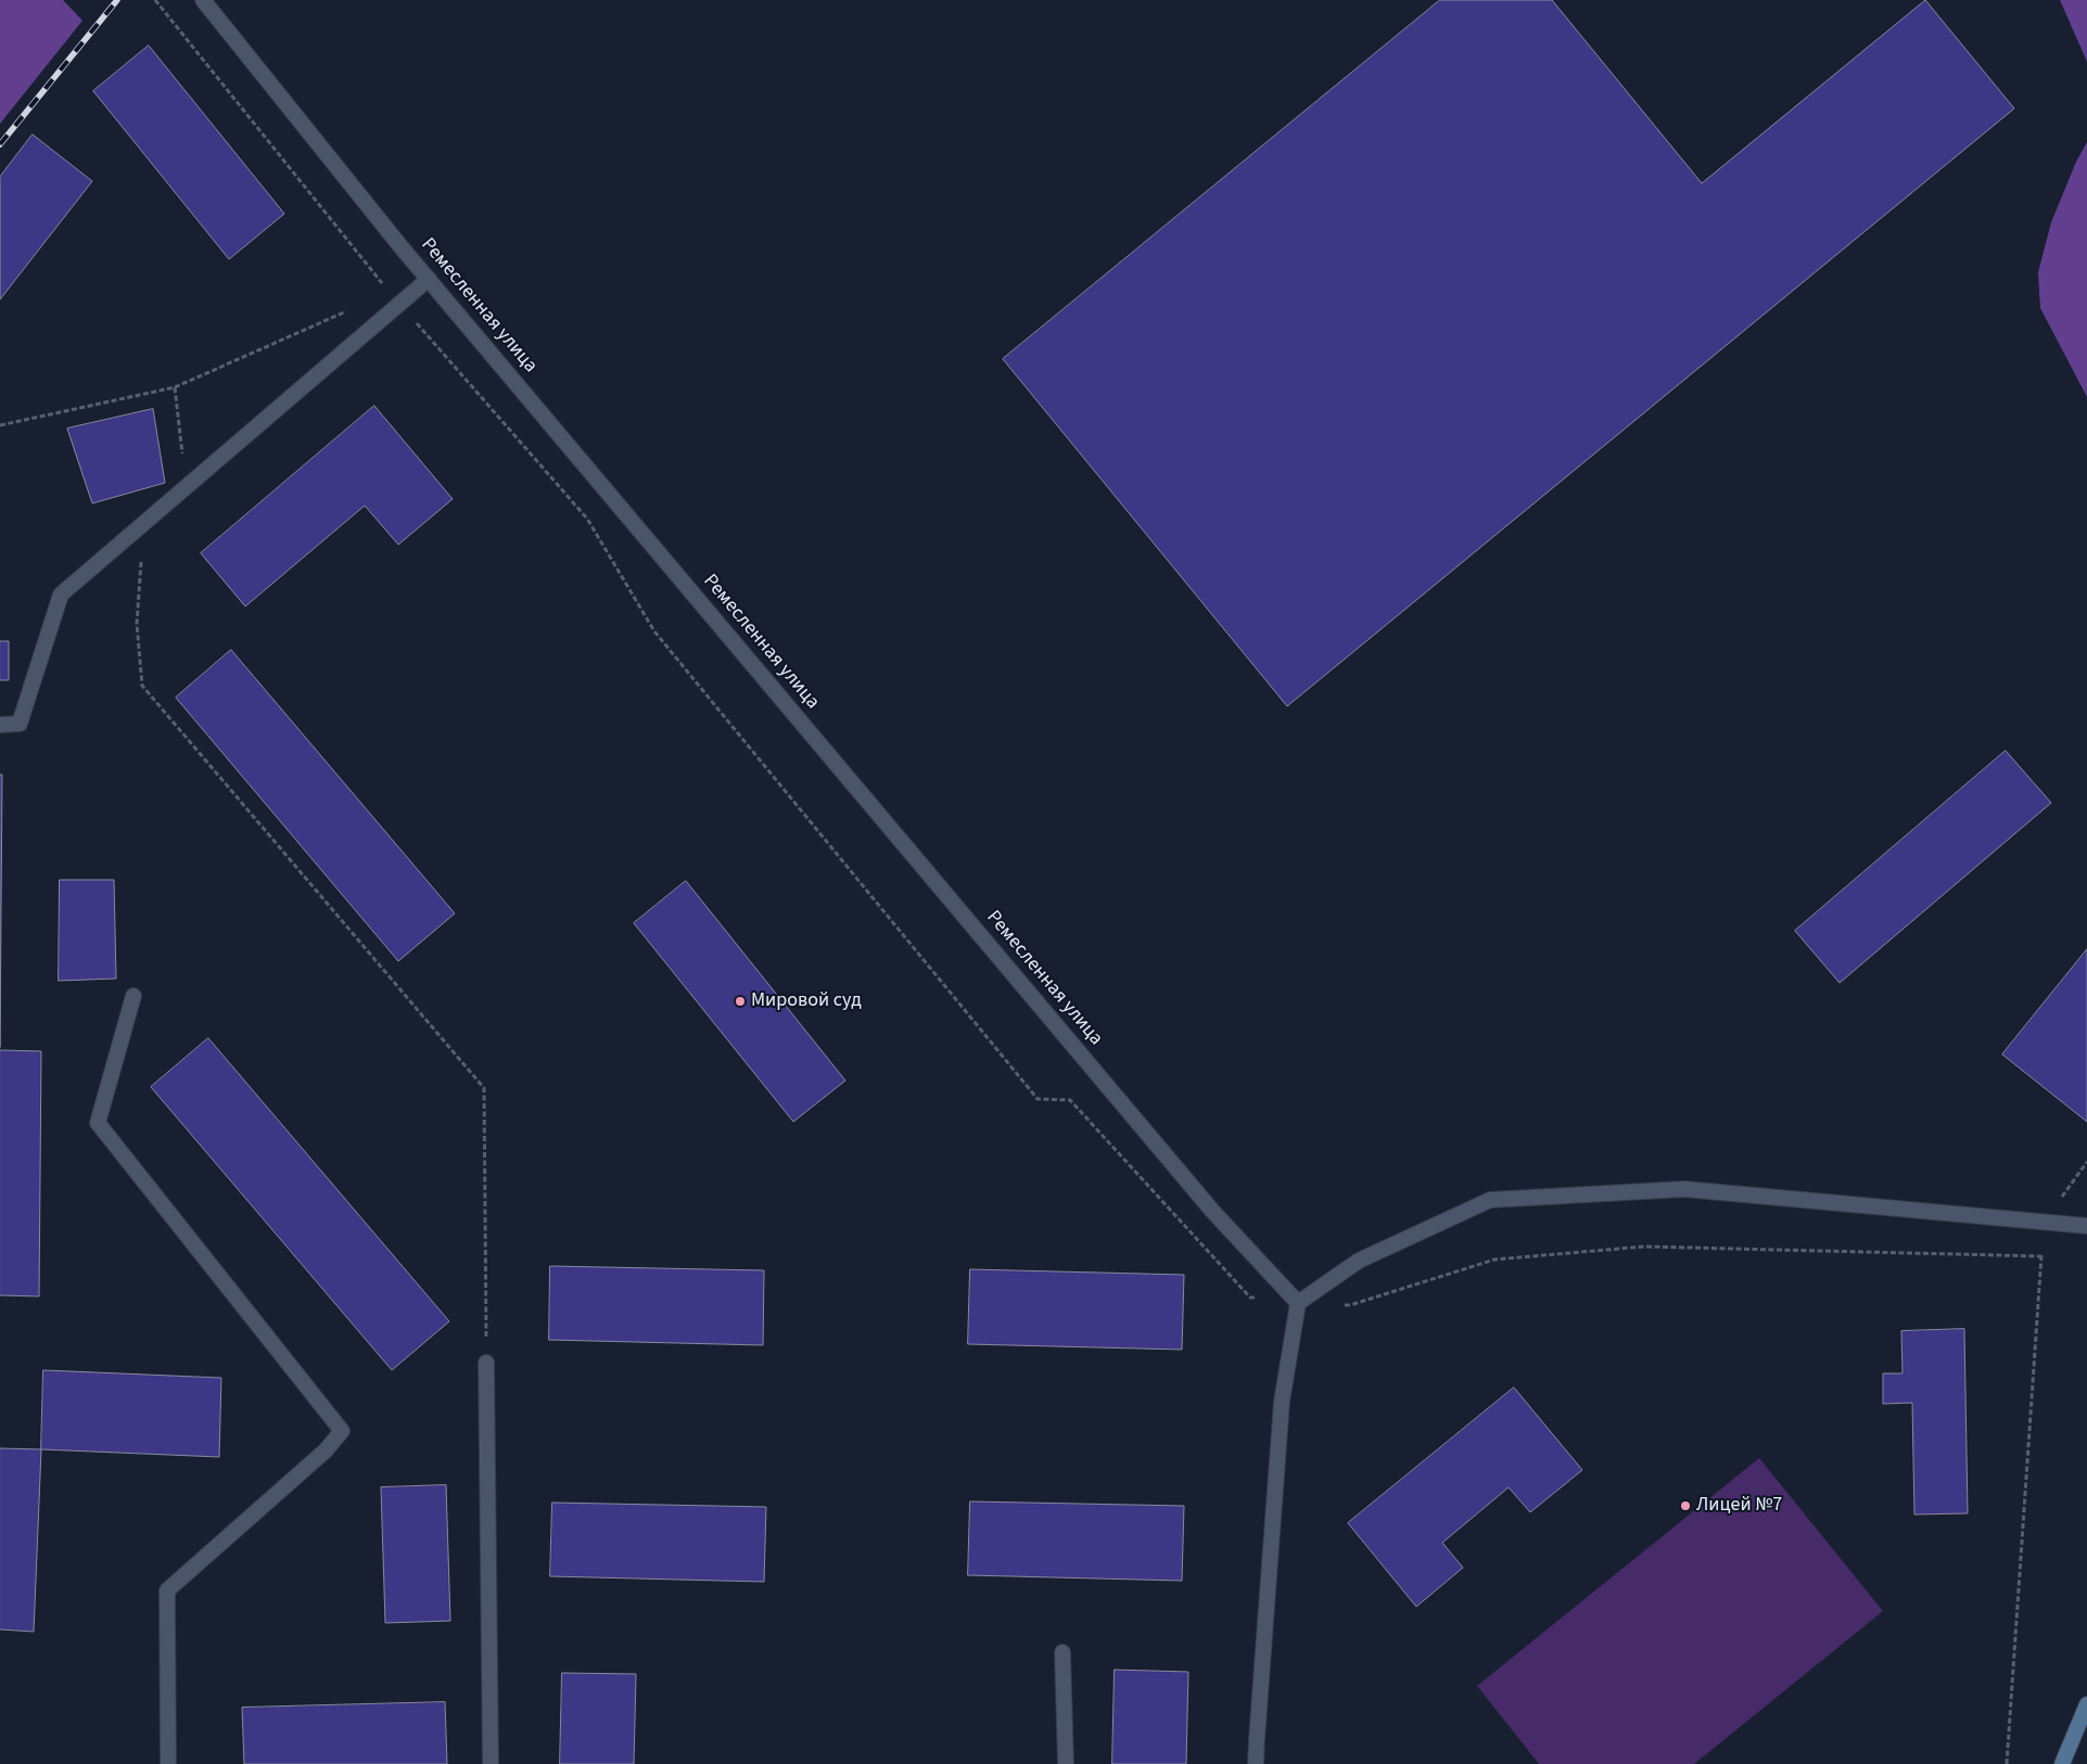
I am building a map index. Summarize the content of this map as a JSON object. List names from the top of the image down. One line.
{"streets":{"street":["Ремесленная улица"]},"places":["Мировой суд","Лицей №7"]}
